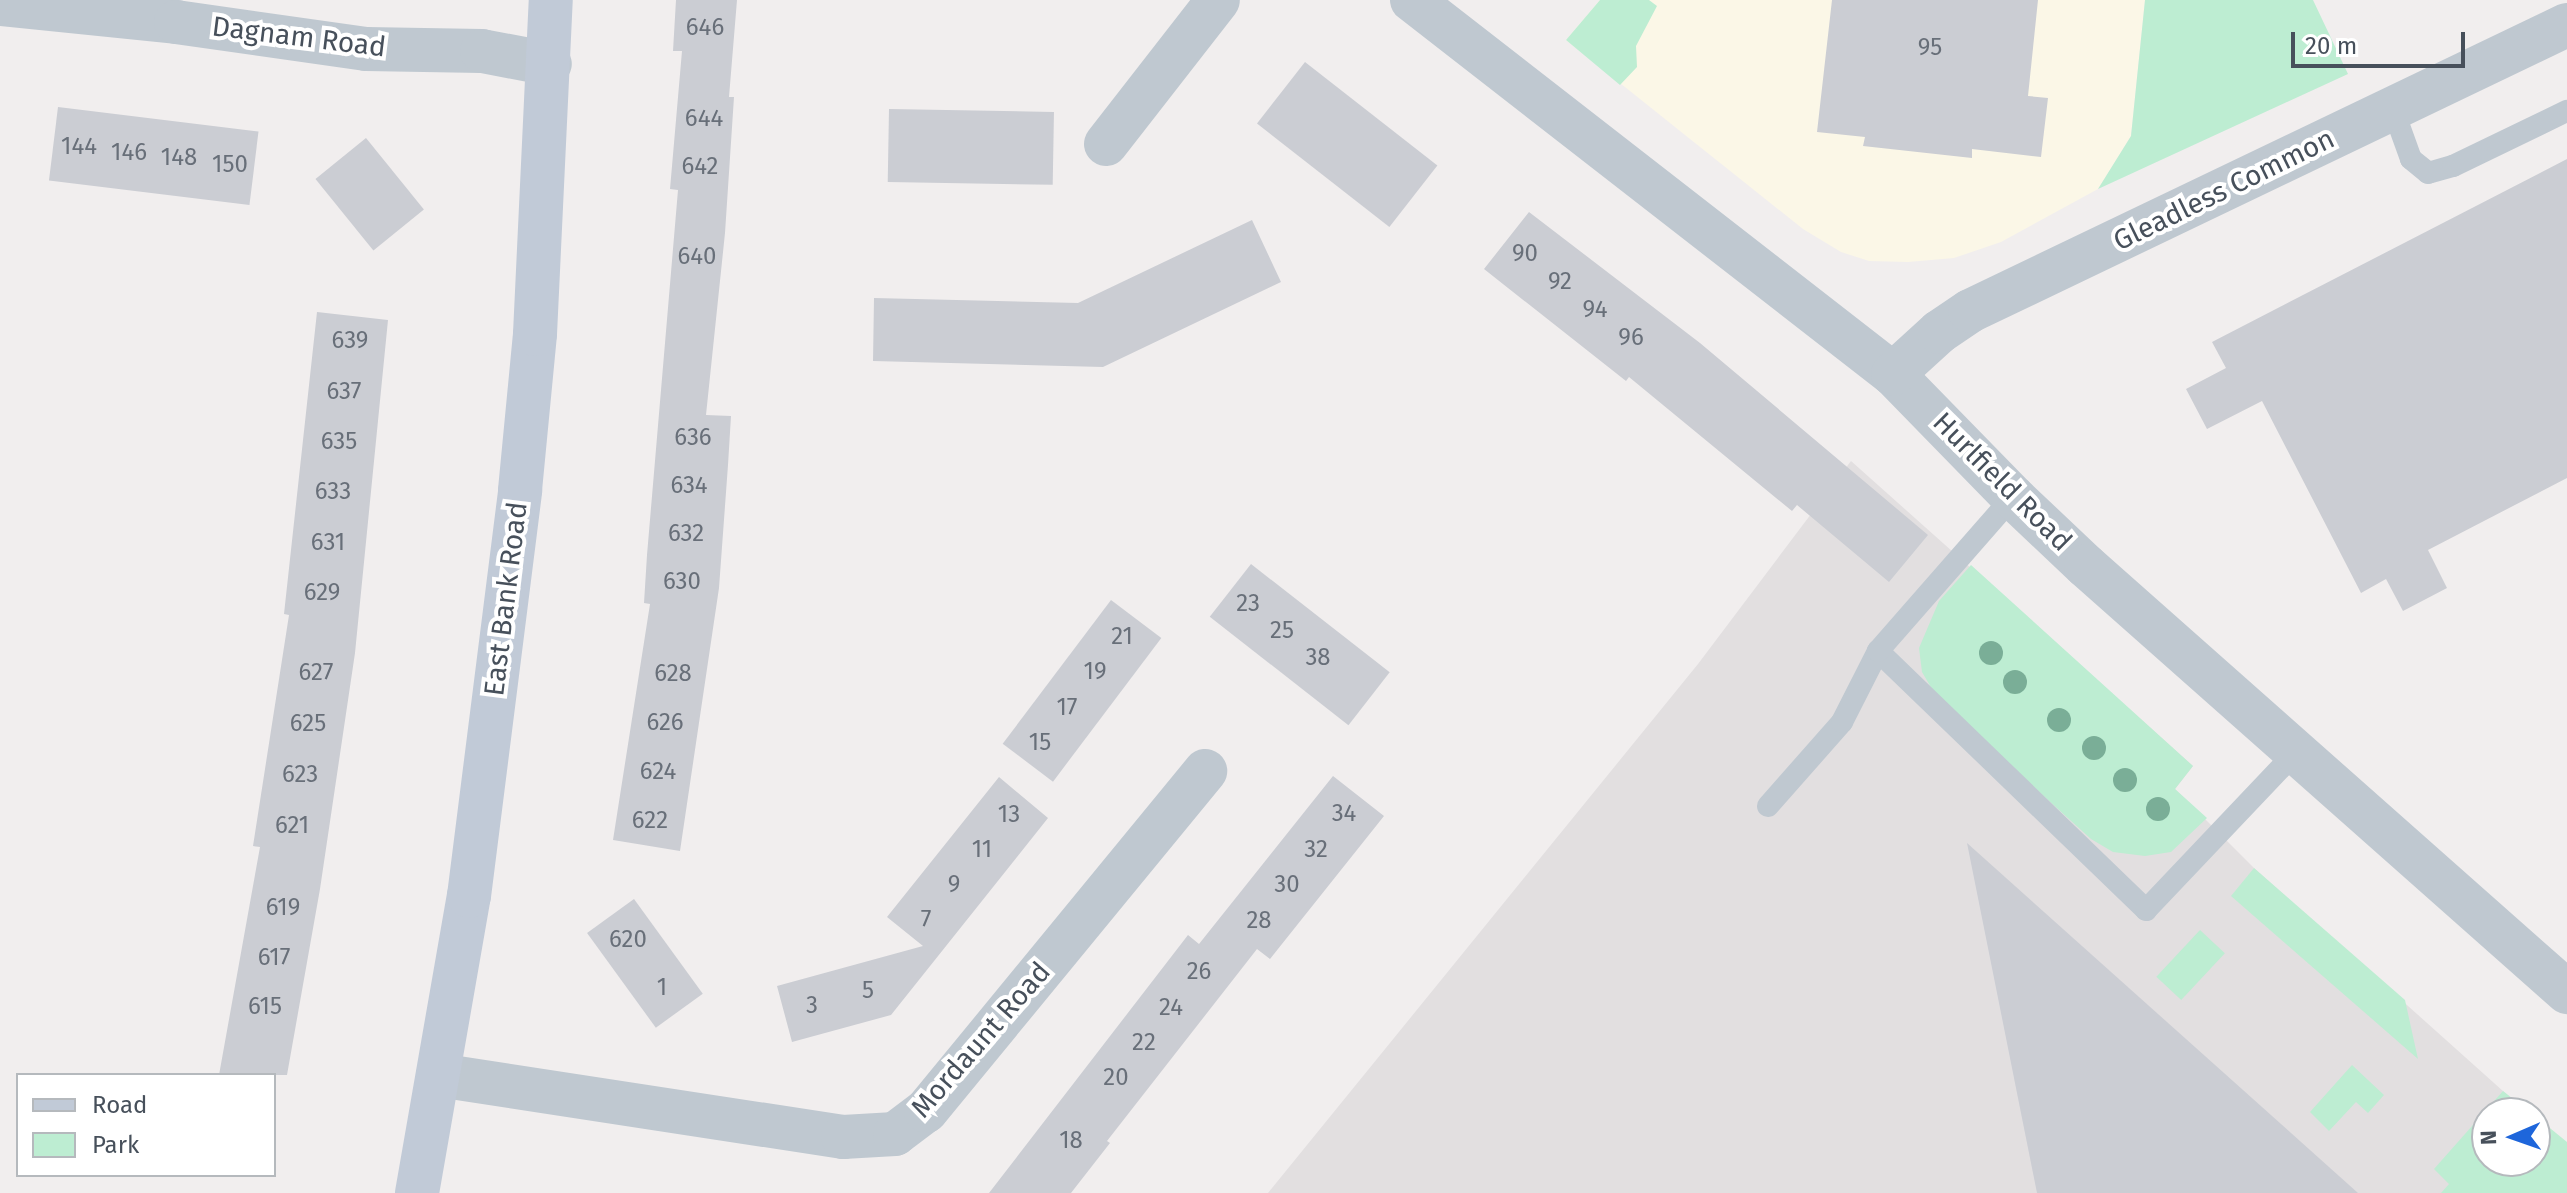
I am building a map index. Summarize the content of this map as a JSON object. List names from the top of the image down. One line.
{"streets":{"street":["Dagnam Road","Gleadless Common","Hurlfield Road","East Bank Road","Mordaunt Road"]},"crossings":[["Dagnam Road","East Bank Road"],["Gleadless Common","Hurlfield Road"],["East Bank Road","Mordaunt Road"]],"house_numbers":["646","95","644","144","146","148","150","642","90","640","92","94","96","639","637","636","635","634","633","632","631","630","629","23","25","21","38","19","627","628","17","626","625","15","624","623","34","13","622","621","11","32","9","30","619","7","28","620","617","26","1","5","3","615","24","22","20","18"],"legend":["Road","Park"],"scale_bar":"20 m","north":"left"}
